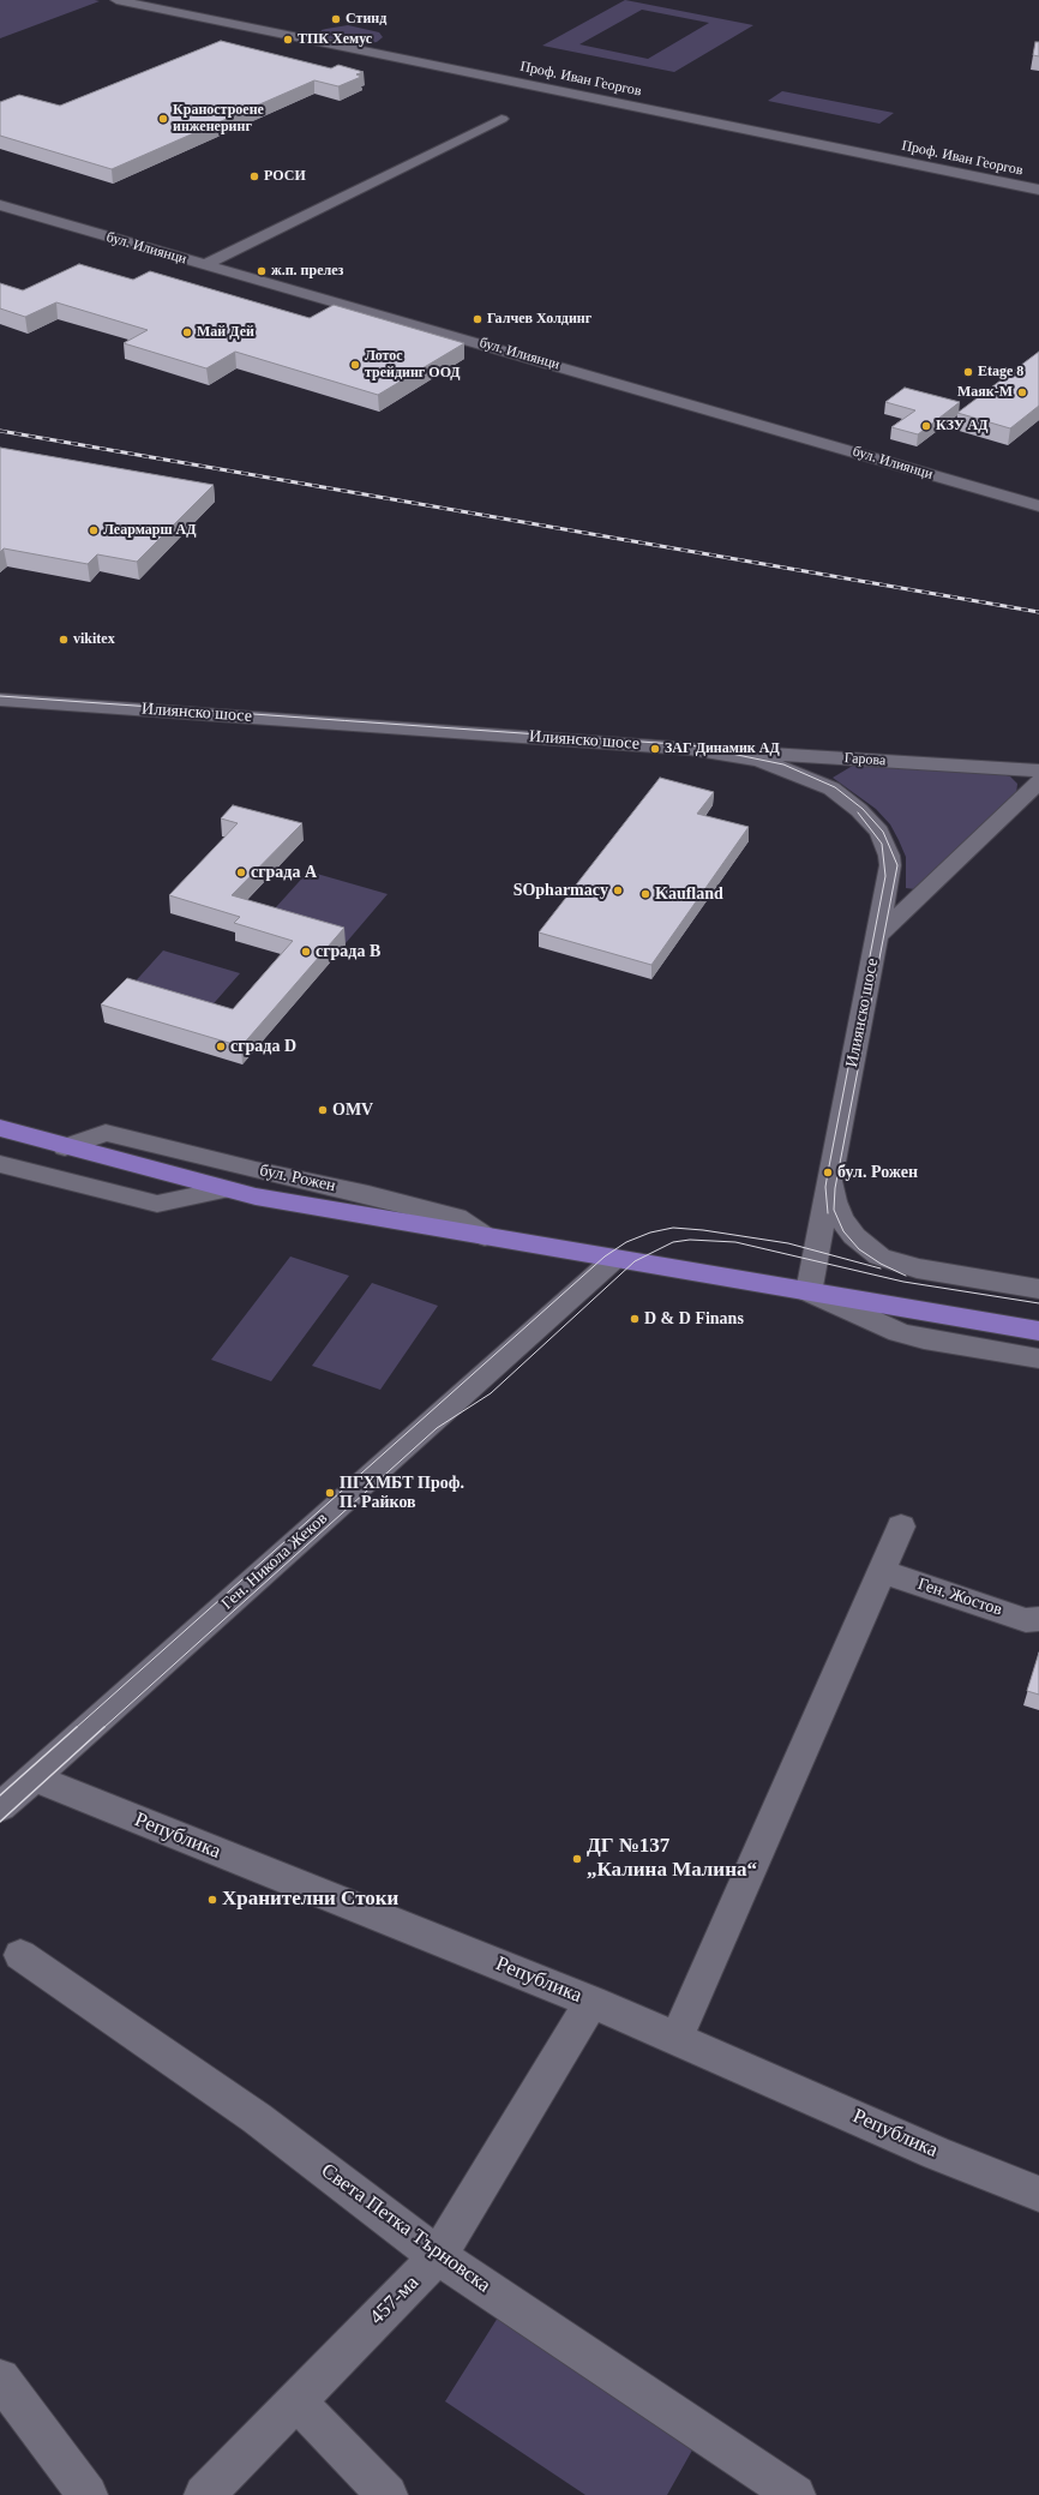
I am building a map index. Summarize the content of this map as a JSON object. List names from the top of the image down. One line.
{"streets":{"main road":["бул. Рожен"],"street":["Проф. Иван Георгов","бул. Илиянци","Илиянско шосе","Гарова","Ген. Никола Жеков","Ген. Жостов","Република","Света Петка Търновска","457-ма"]},"crossings":[["Илиянско шосе","Гарова"],["Илиянско шосе","бул. Рожен"],["бул. Рожен","Ген. Никола Жеков"],["Ген. Никола Жеков","Република"],["Република","457-ма"],["Света Петка Търновска","457-ма"]],"places":["Стинд","ТПК Хемус","Краностроене инженеринг","РОСИ","ж.п. прелез","Галчев Холдинг","Май Дей","Лотос трейдинг ООД","Etage 8","Маяк-М","КЗУ АД","Леармарш АД","vikitex","ЗАГ Динамик АД","сграда А","SOpharmacy","Kaufland","сграда В","сграда D","OMV","бул. Рожен","D & D Finans","ПГХМБТ Проф. П. Райков","ДГ №137 „Калина Малина“","Хранителни Стоки"]}
